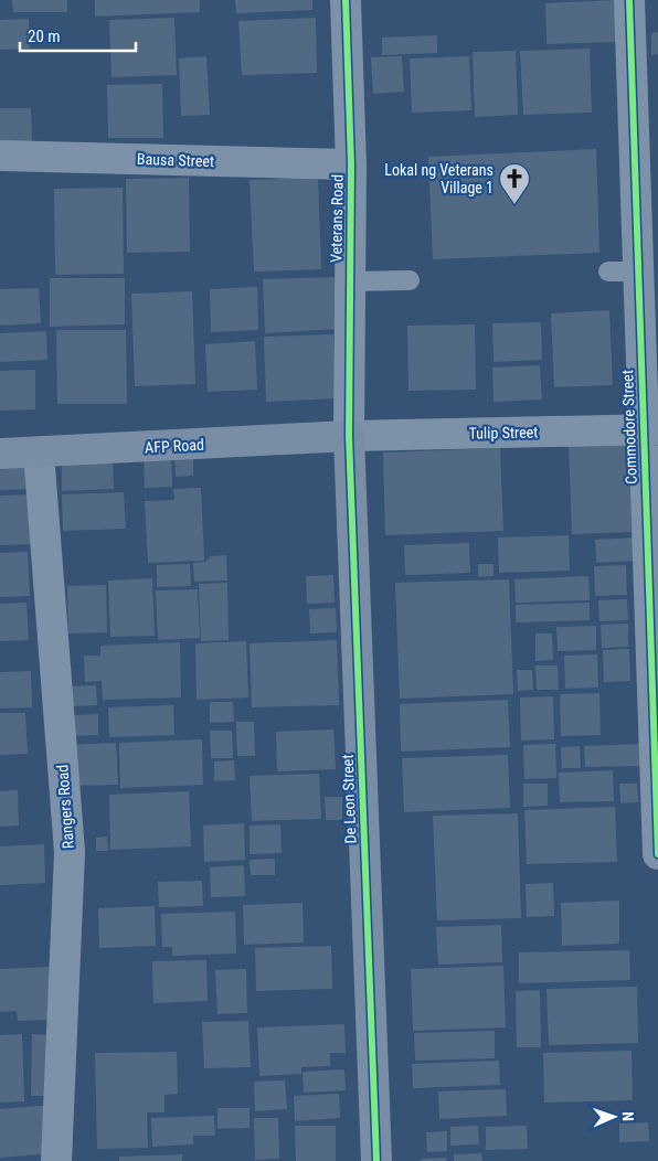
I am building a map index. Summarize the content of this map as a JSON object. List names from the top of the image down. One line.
{"streets":{"street":["Bausa Street","Veterans Road","Commodore Street","Tulip Street","AFP Road","De Leon Street","Rangers Road"]},"crossings":[["Bausa Street","Veterans Road"],["Veterans Road","Tulip Street"],["Veterans Road","AFP Road"],["Veterans Road","De Leon Street"],["Commodore Street","Tulip Street"],["Tulip Street","AFP Road"],["Tulip Street","De Leon Street"],["AFP Road","De Leon Street"],["AFP Road","Rangers Road"]],"places":{"church":["Lokal ng Veterans Village 1"]},"scale_bar":"20 m","north":"right"}
